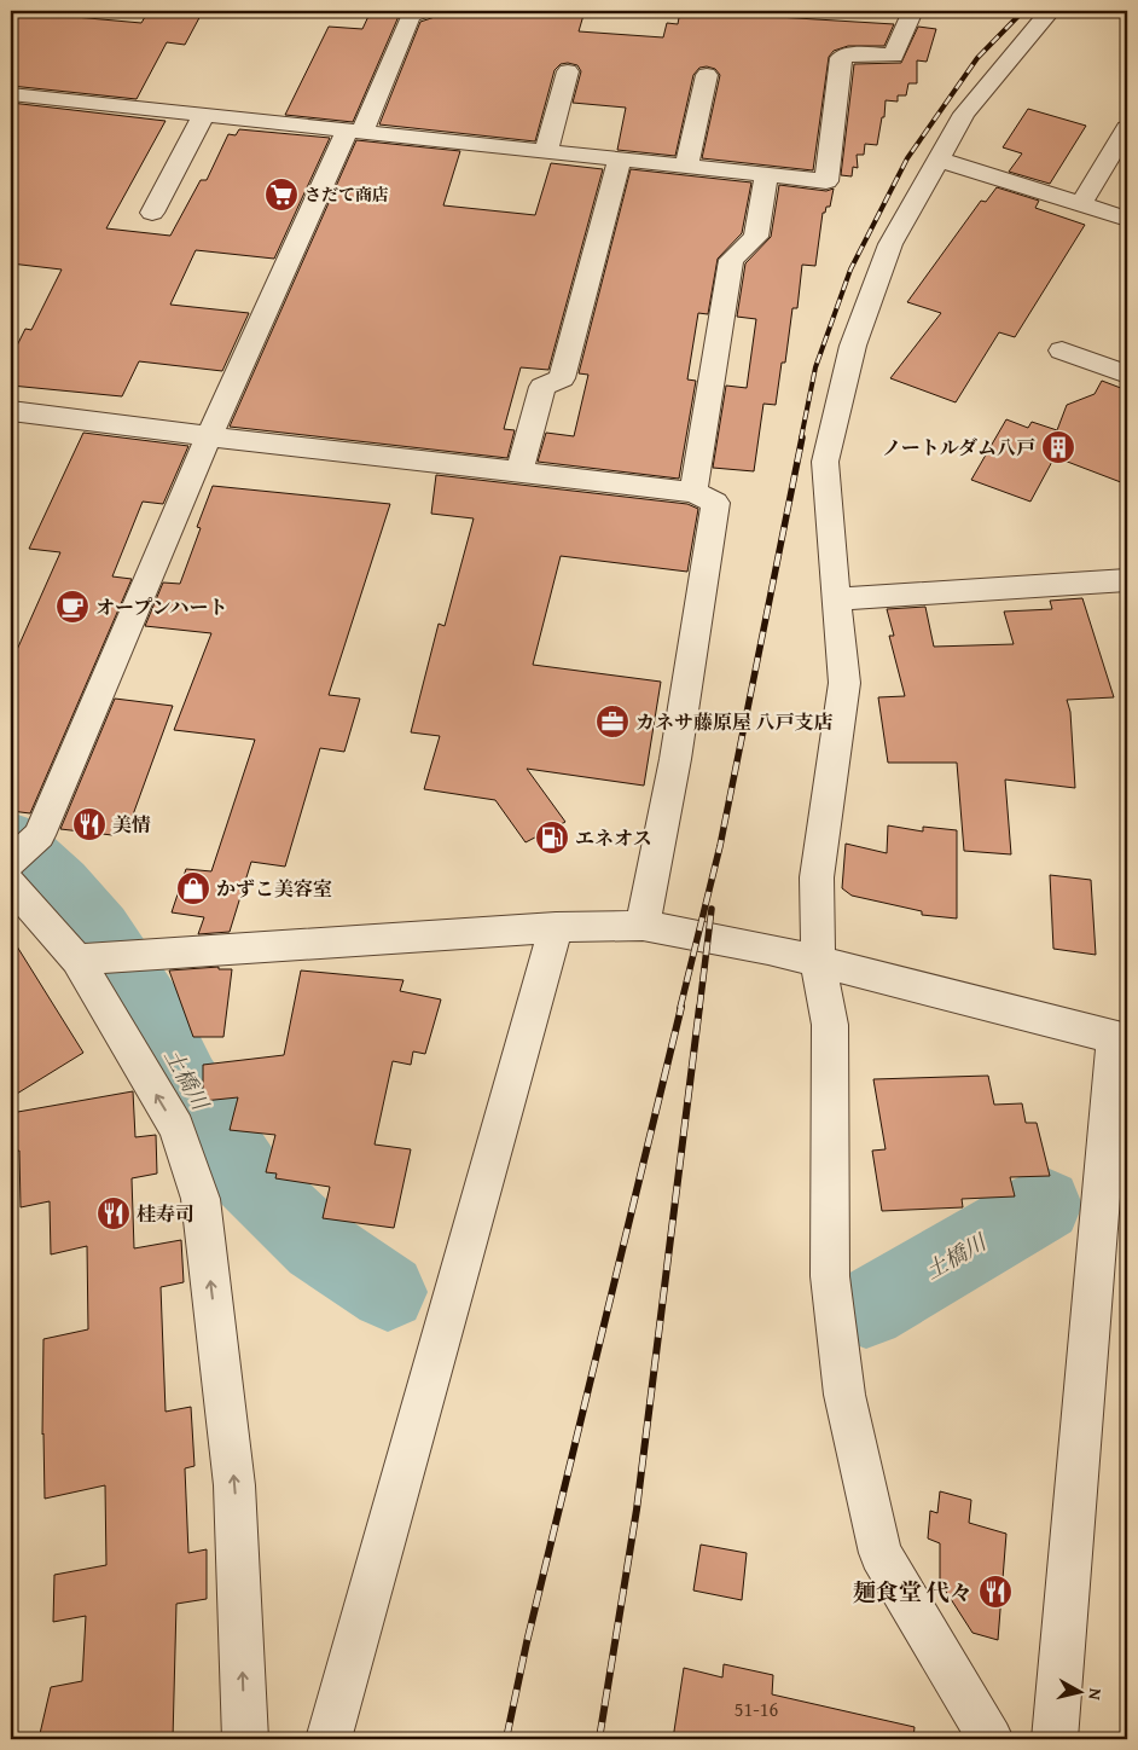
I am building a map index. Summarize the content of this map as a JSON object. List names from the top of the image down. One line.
{"water":["土橋川"],"places":{"supermarket":["さだて商店"],"building":["ノートルダム八戸"],"cafe":["オープンハート"],"office":["カネサ藤原屋 八戸支店"],"restaurant":["美情","桂寿司","麺食堂 代々"],"fuel station":["エネオス"],"shop":["かずこ美容室"]},"house_numbers":["51-16"],"north":"right"}
